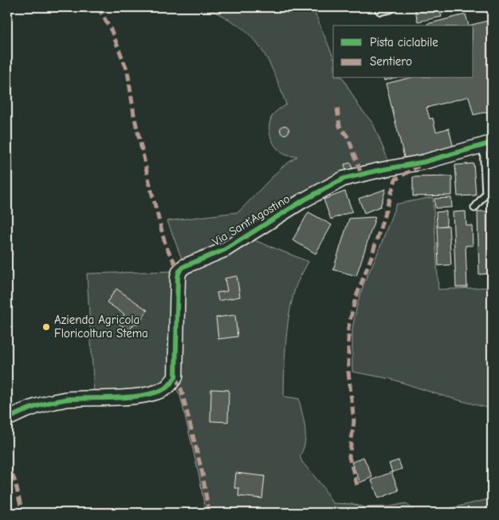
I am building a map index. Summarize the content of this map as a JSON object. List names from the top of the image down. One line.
{"streets":{"street":["Via Sant'Agostino"]},"places":["Azienda Agricola Floricoltura Stema"],"legend":["Pista ciclabile","Sentiero"]}
